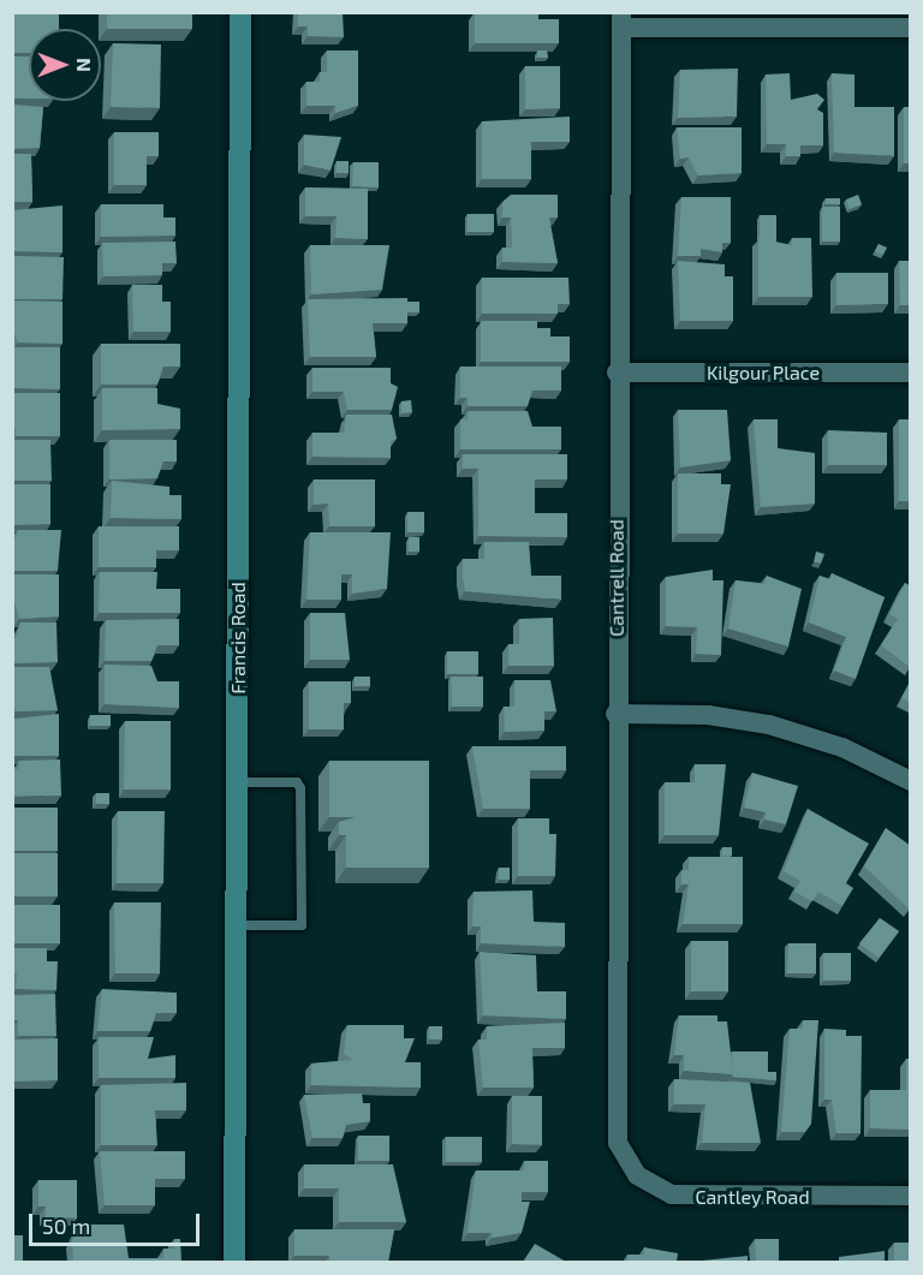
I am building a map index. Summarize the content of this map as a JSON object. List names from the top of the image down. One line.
{"streets":{"street":["Kilgour Place","Cantrell Road","Francis Road","Cantley Road"]},"crossings":[["Kilgour Place","Cantrell Road"],["Cantrell Road","Cantley Road"]],"scale_bar":"50 m","north":"right"}
